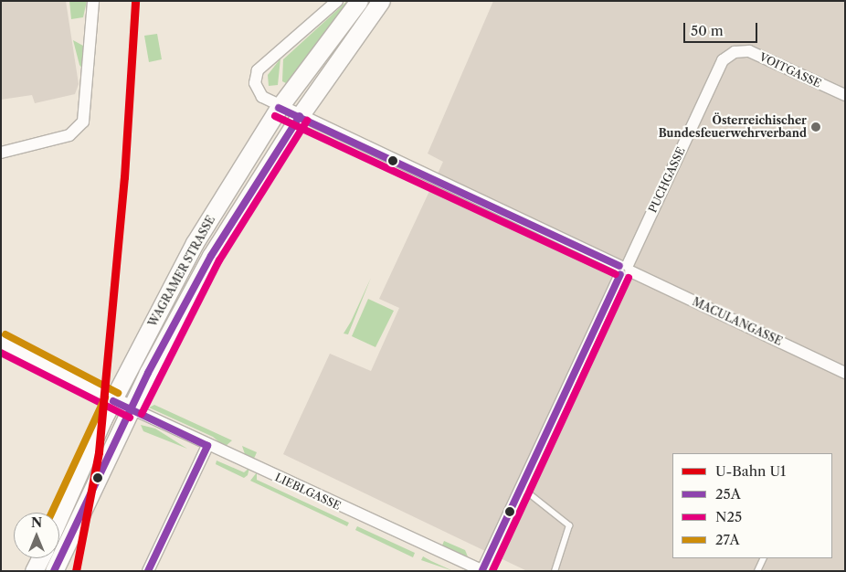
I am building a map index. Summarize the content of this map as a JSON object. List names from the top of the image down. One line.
{"streets":{"main road":["WAGRAMER STRASSE"],"street":["VOITGASSE","PUCHGASSE","MACULANGASSE","LIEBLGASSE"]},"crossings":[["VOITGASSE","PUCHGASSE"],["PUCHGASSE","MACULANGASSE"],["PUCHGASSE","LIEBLGASSE"],["WAGRAMER STRASSE","MACULANGASSE"],["WAGRAMER STRASSE","LIEBLGASSE"]],"places":["Österreichischer Bundesfeuerwehrverband"],"lines":["metro line U1","transit line 25A","transit line N25","transit line 27A"],"legend":["U-Bahn U1","25A","N25","27A"],"scale_bar":"50 m","north":"top"}
